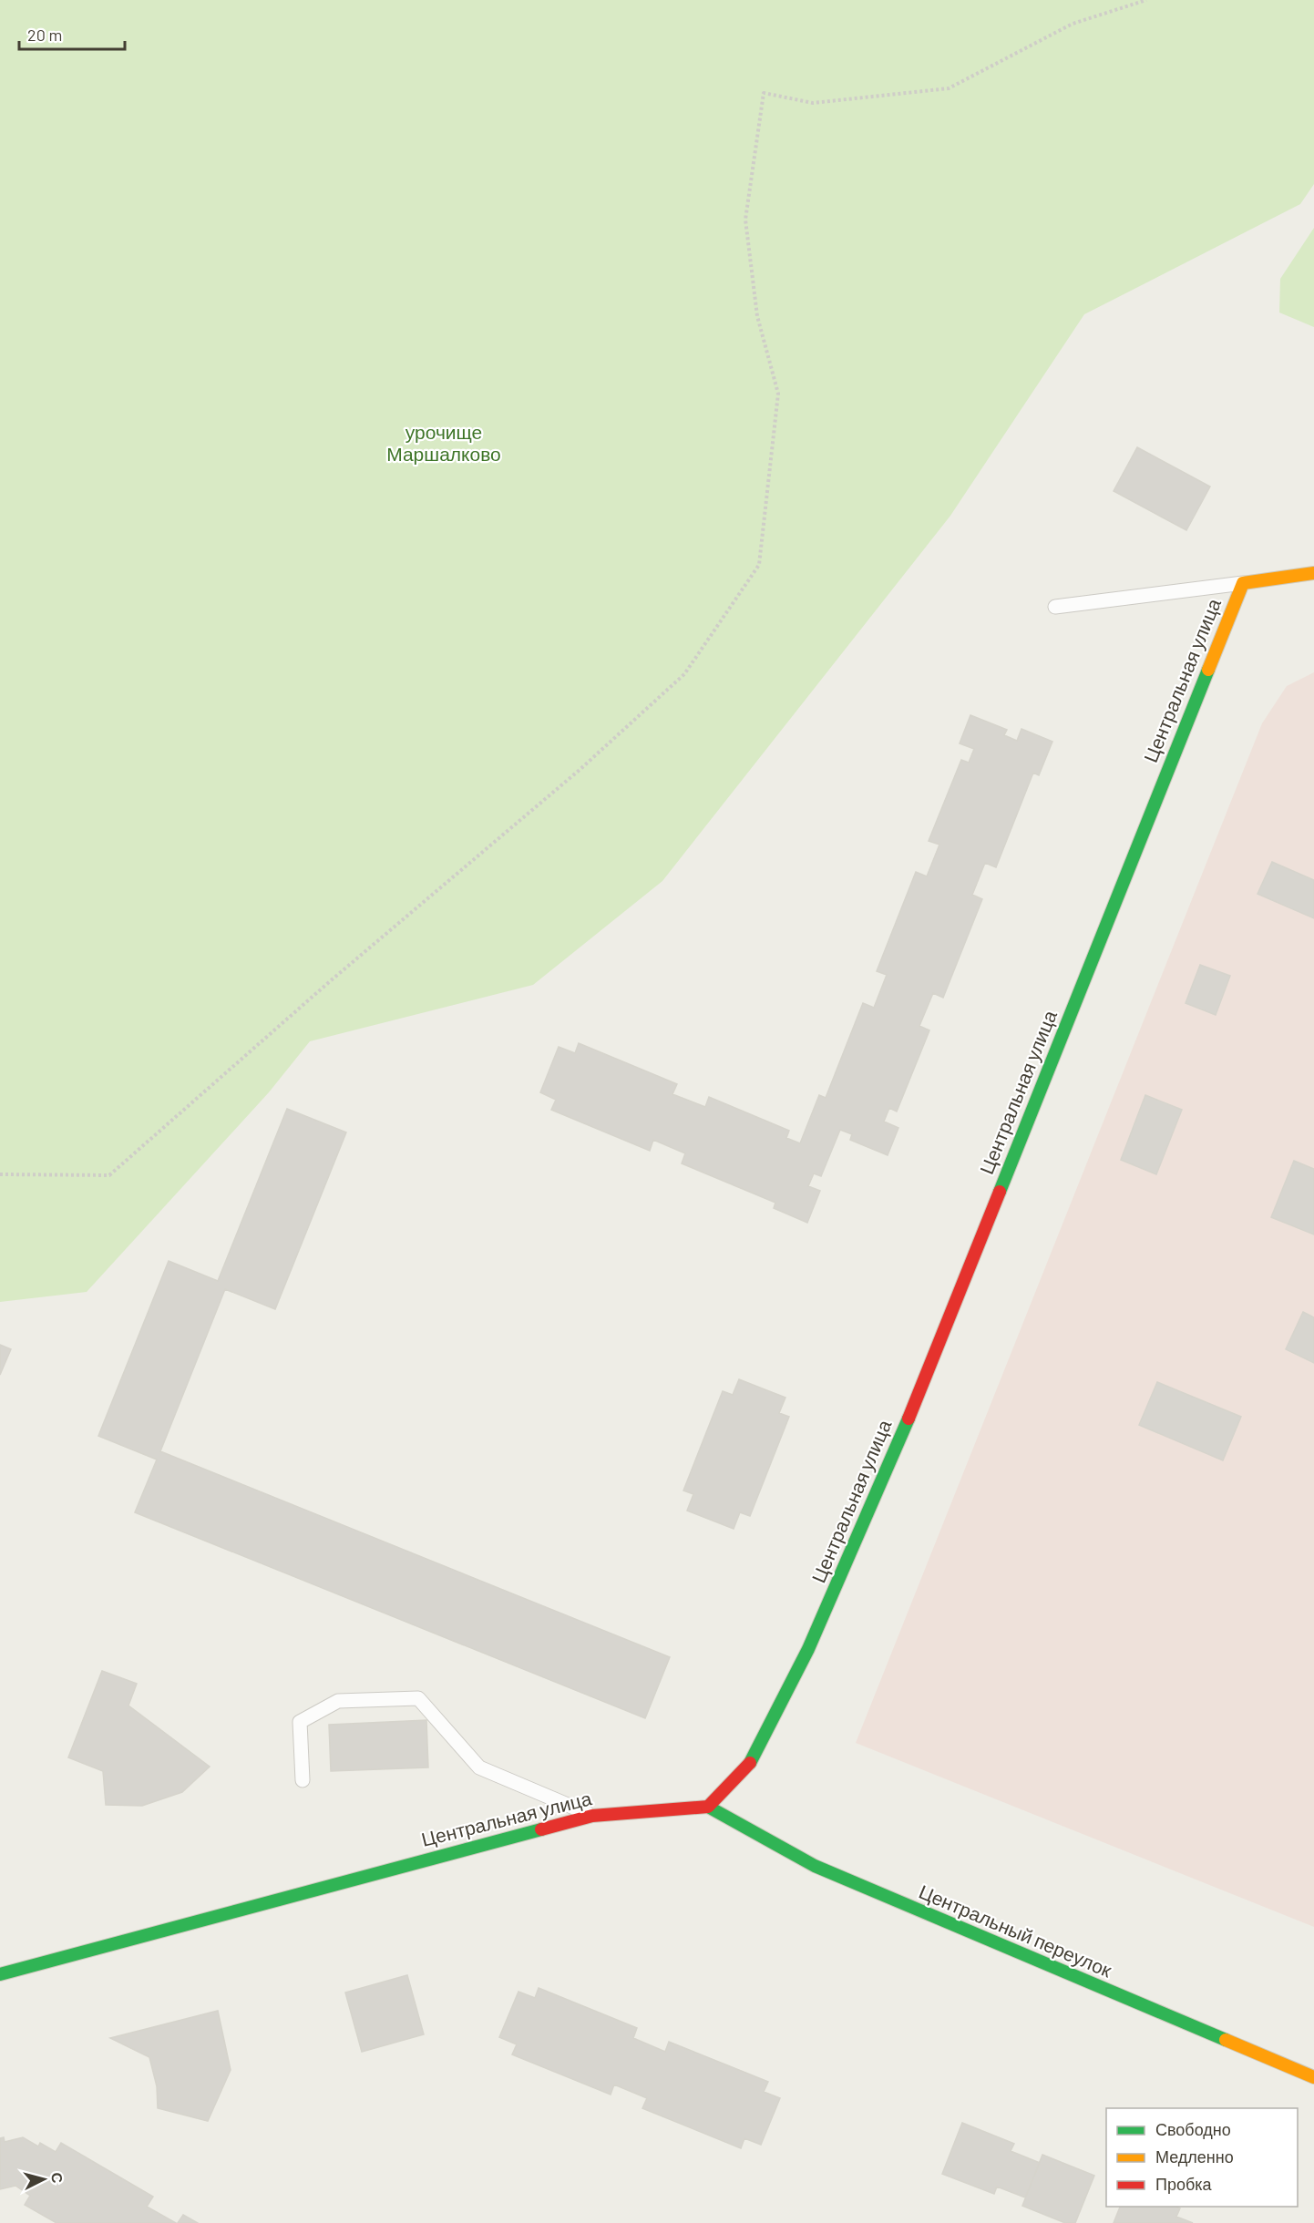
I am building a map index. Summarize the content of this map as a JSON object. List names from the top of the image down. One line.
{"streets":{"street":["Центральная улица","Центральный переулок"]},"crossings":[["Центральная улица","Центральный переулок"]],"parks":["урочище Маршалково"],"legend":["Свободно","Медленно","Пробка"],"scale_bar":"20 m","north":"right"}
